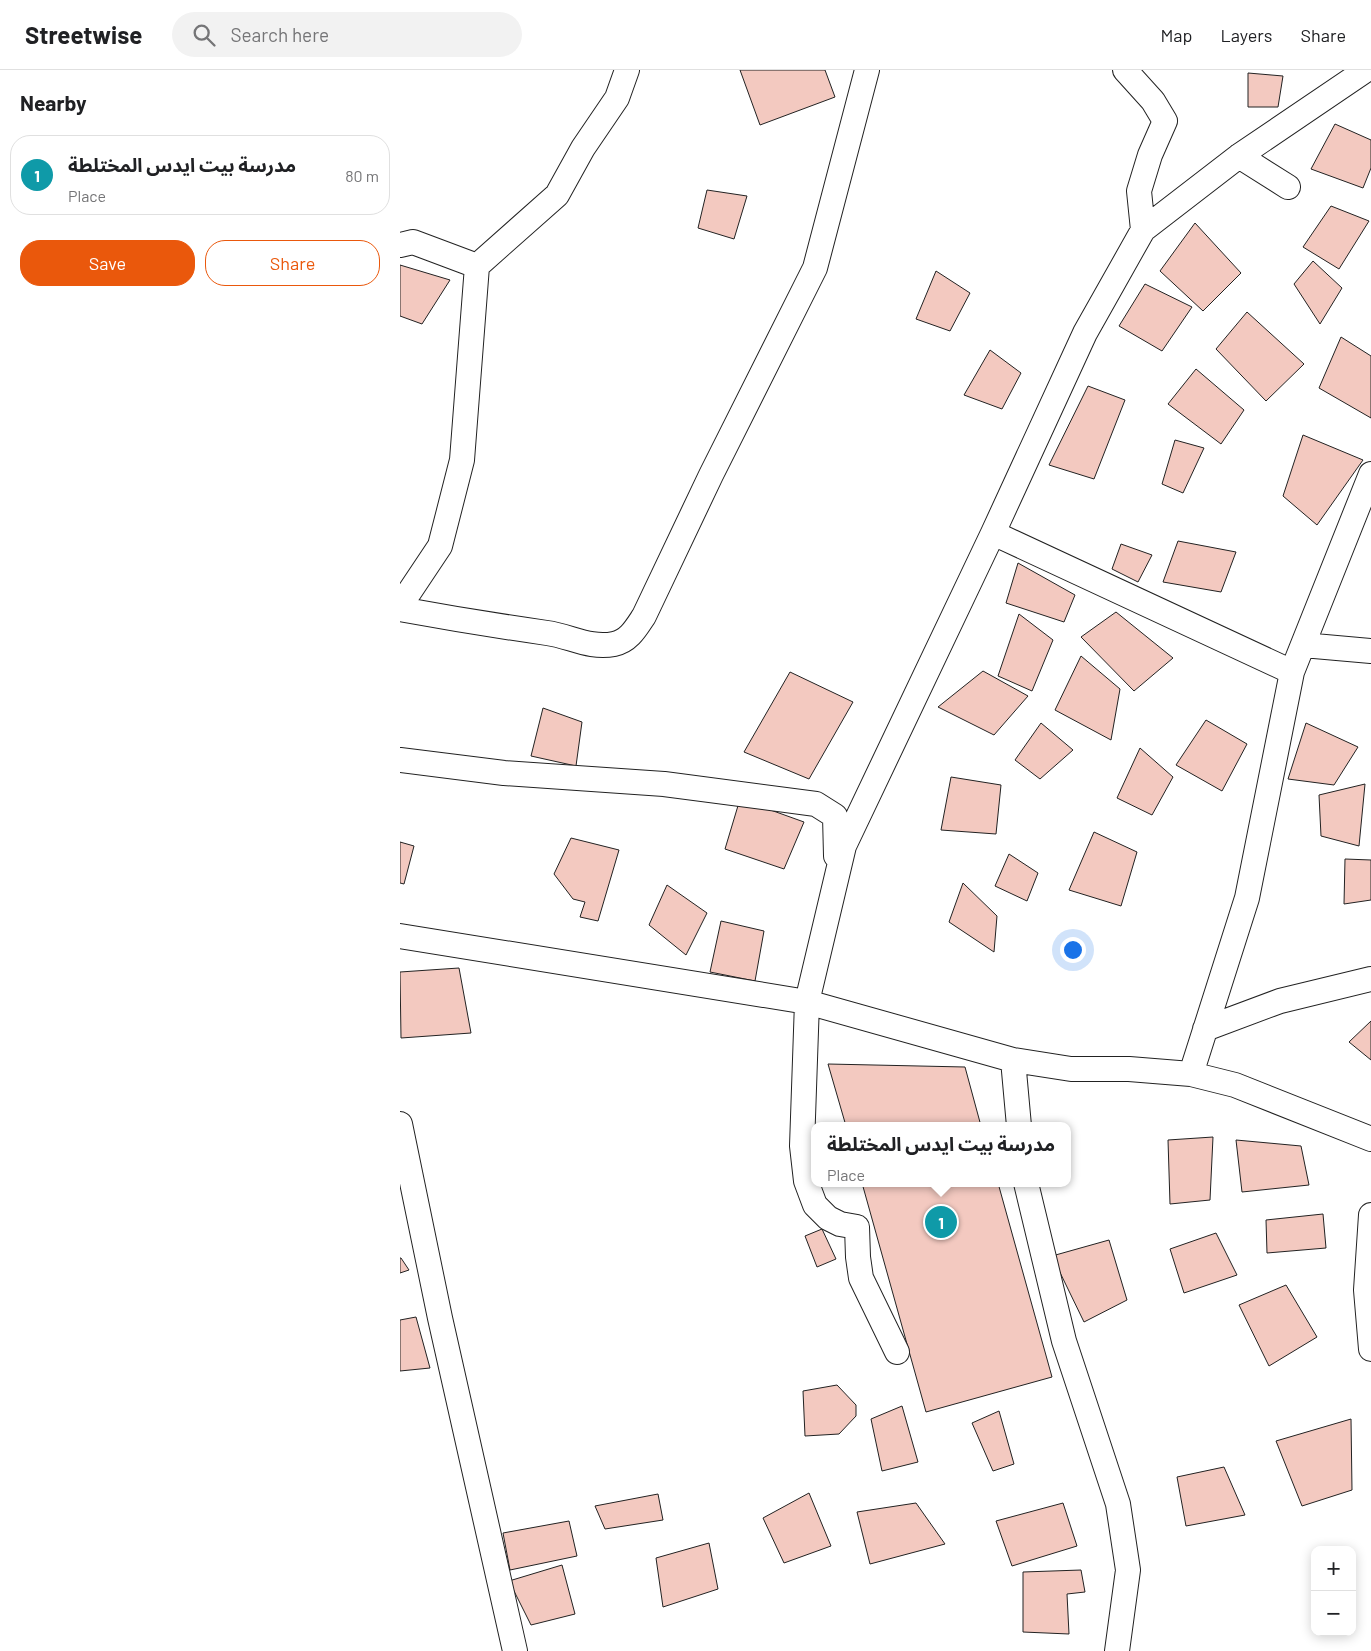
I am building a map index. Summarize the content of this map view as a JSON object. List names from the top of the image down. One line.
{"page":{"header":"Streetwise","search":"Search here","nav":["Map","Layers","Share"],"heading":"Nearby","list":[{"mark":"1","name":"مدرسة بيت ايدس المختلطة","note":"Place","value":"80 m"}],"buttons":["Save","Share"],"popup":["مدرسة بيت ايدس المختلطة","Place"],"pins":"1","map_buttons":["+","−"]}}
